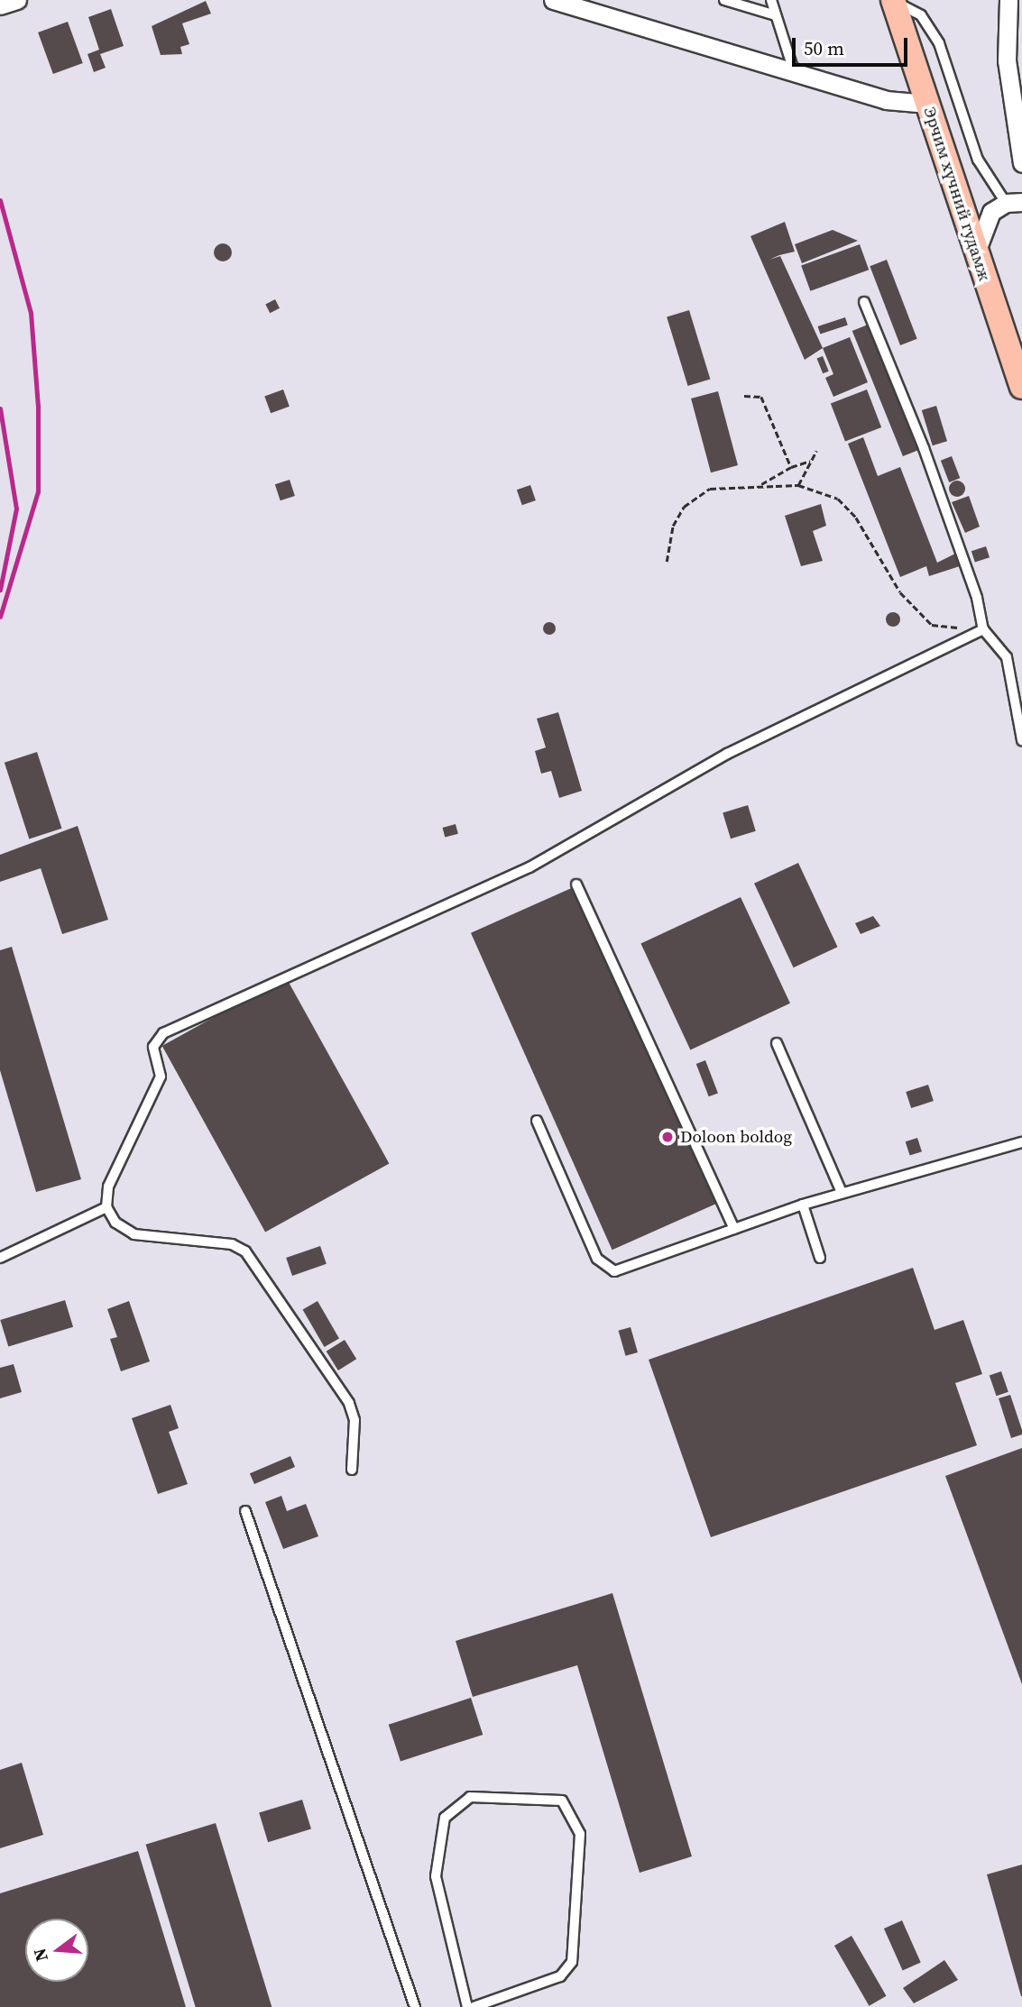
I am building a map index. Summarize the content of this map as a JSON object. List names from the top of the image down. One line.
{"streets":{"main road":["Эрчим хүчний гудамж"]},"places":["Doloon boldog"],"scale_bar":"50 m","north":"left"}
